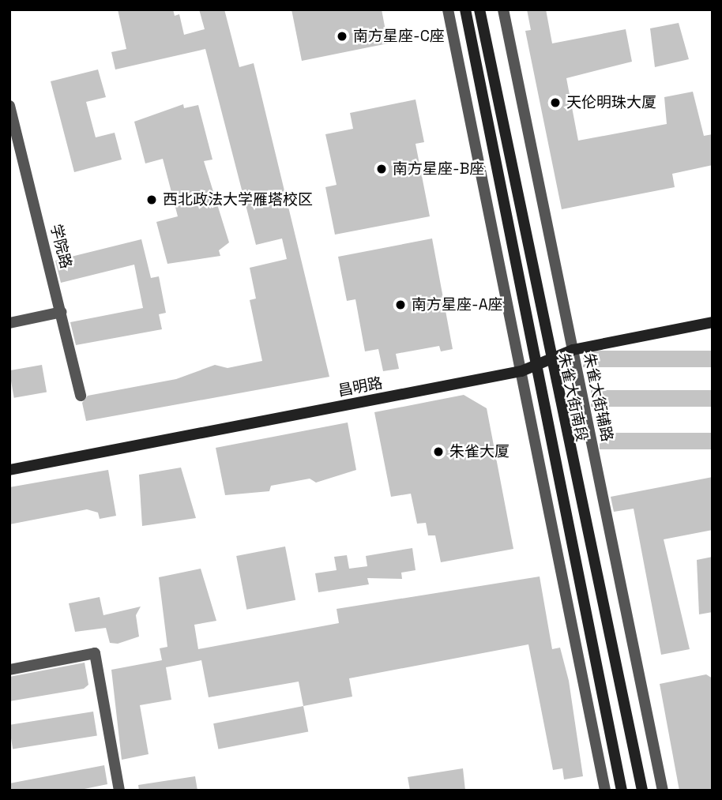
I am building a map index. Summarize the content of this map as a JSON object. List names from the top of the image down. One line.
{"streets":{"main road":["昌明路","朱雀大街南段"],"street":["学院路","朱雀大街辅路"]},"crossings":[["昌明路","朱雀大街南段"],["昌明路","朱雀大街辅路"]],"places":["南方星座-C座","天伦明珠大厦","南方星座-B座","西北政法大学雁塔校区","南方星座-A座","朱雀大厦"]}
